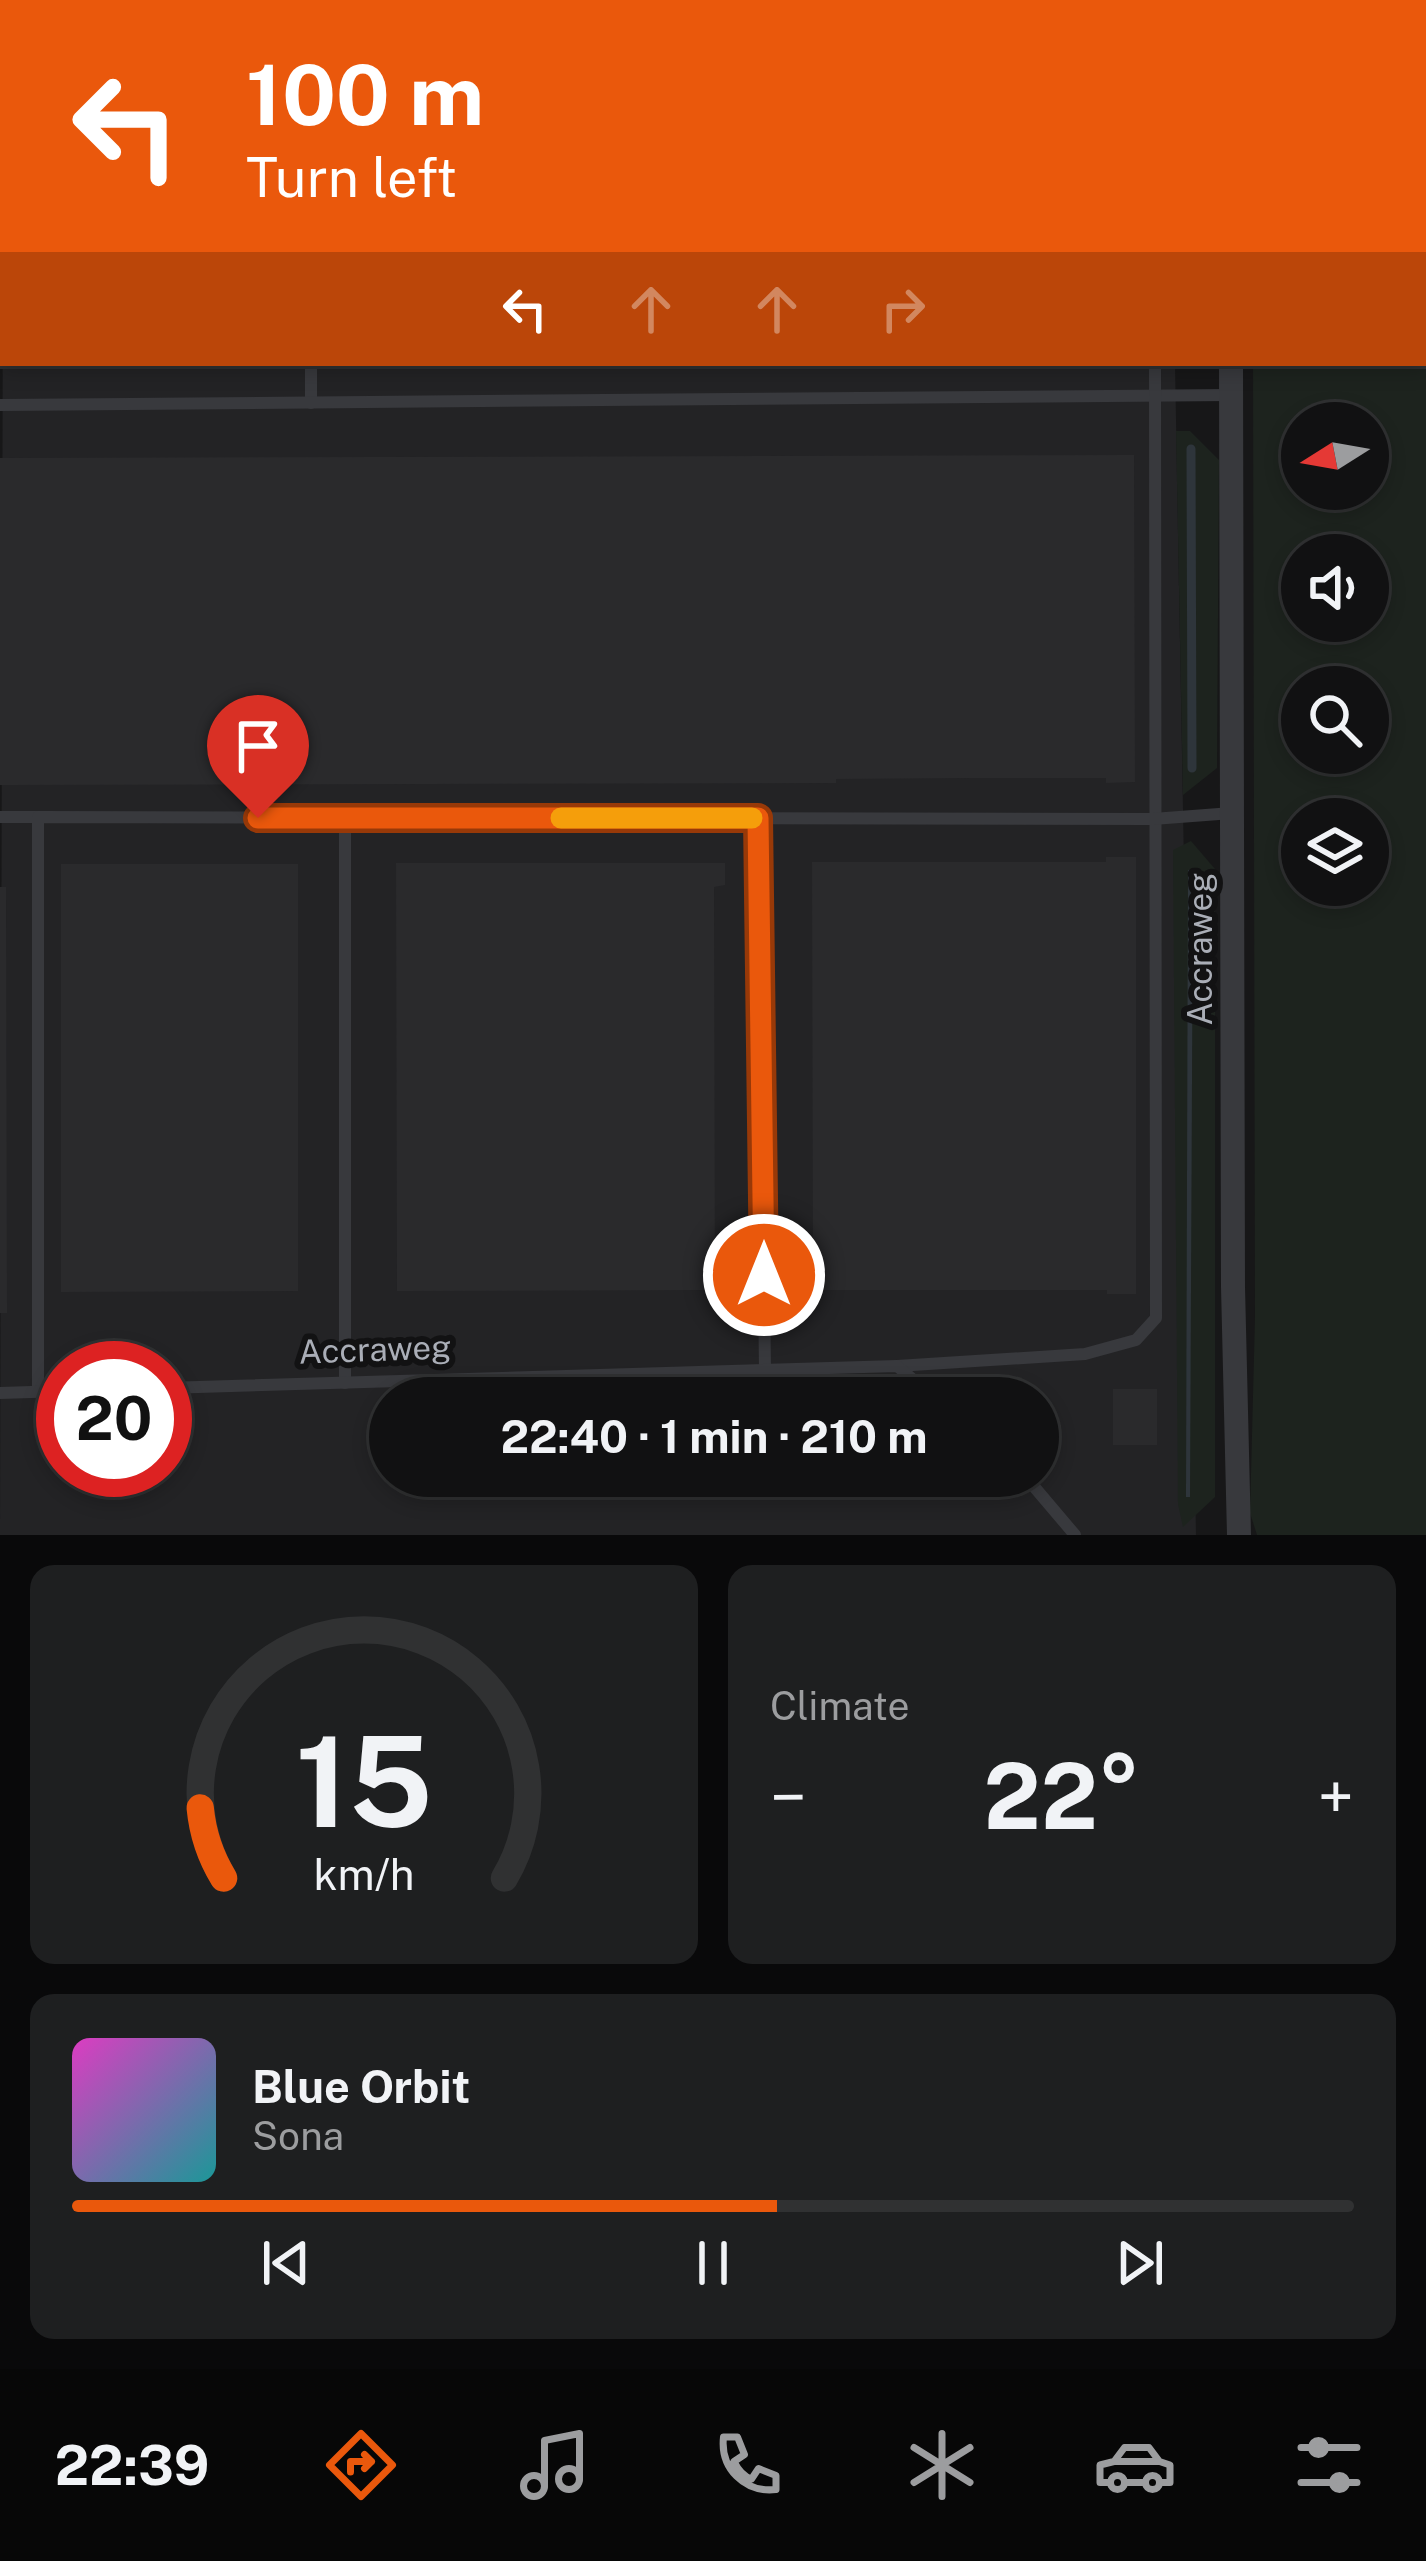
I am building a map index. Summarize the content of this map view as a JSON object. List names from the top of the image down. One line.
{"streets":{"street":["Accraweg"]},"north":"left","page":{"turn":["100 m","Turn left"],"limit":"20","trip":"22:40 · 1 min · 210 m","tile":"Climate","heat":["−","22°","+"],"song":["Blue Orbit","Sona"],"tabs":"22:39","gauge":["15","km/h"]}}
